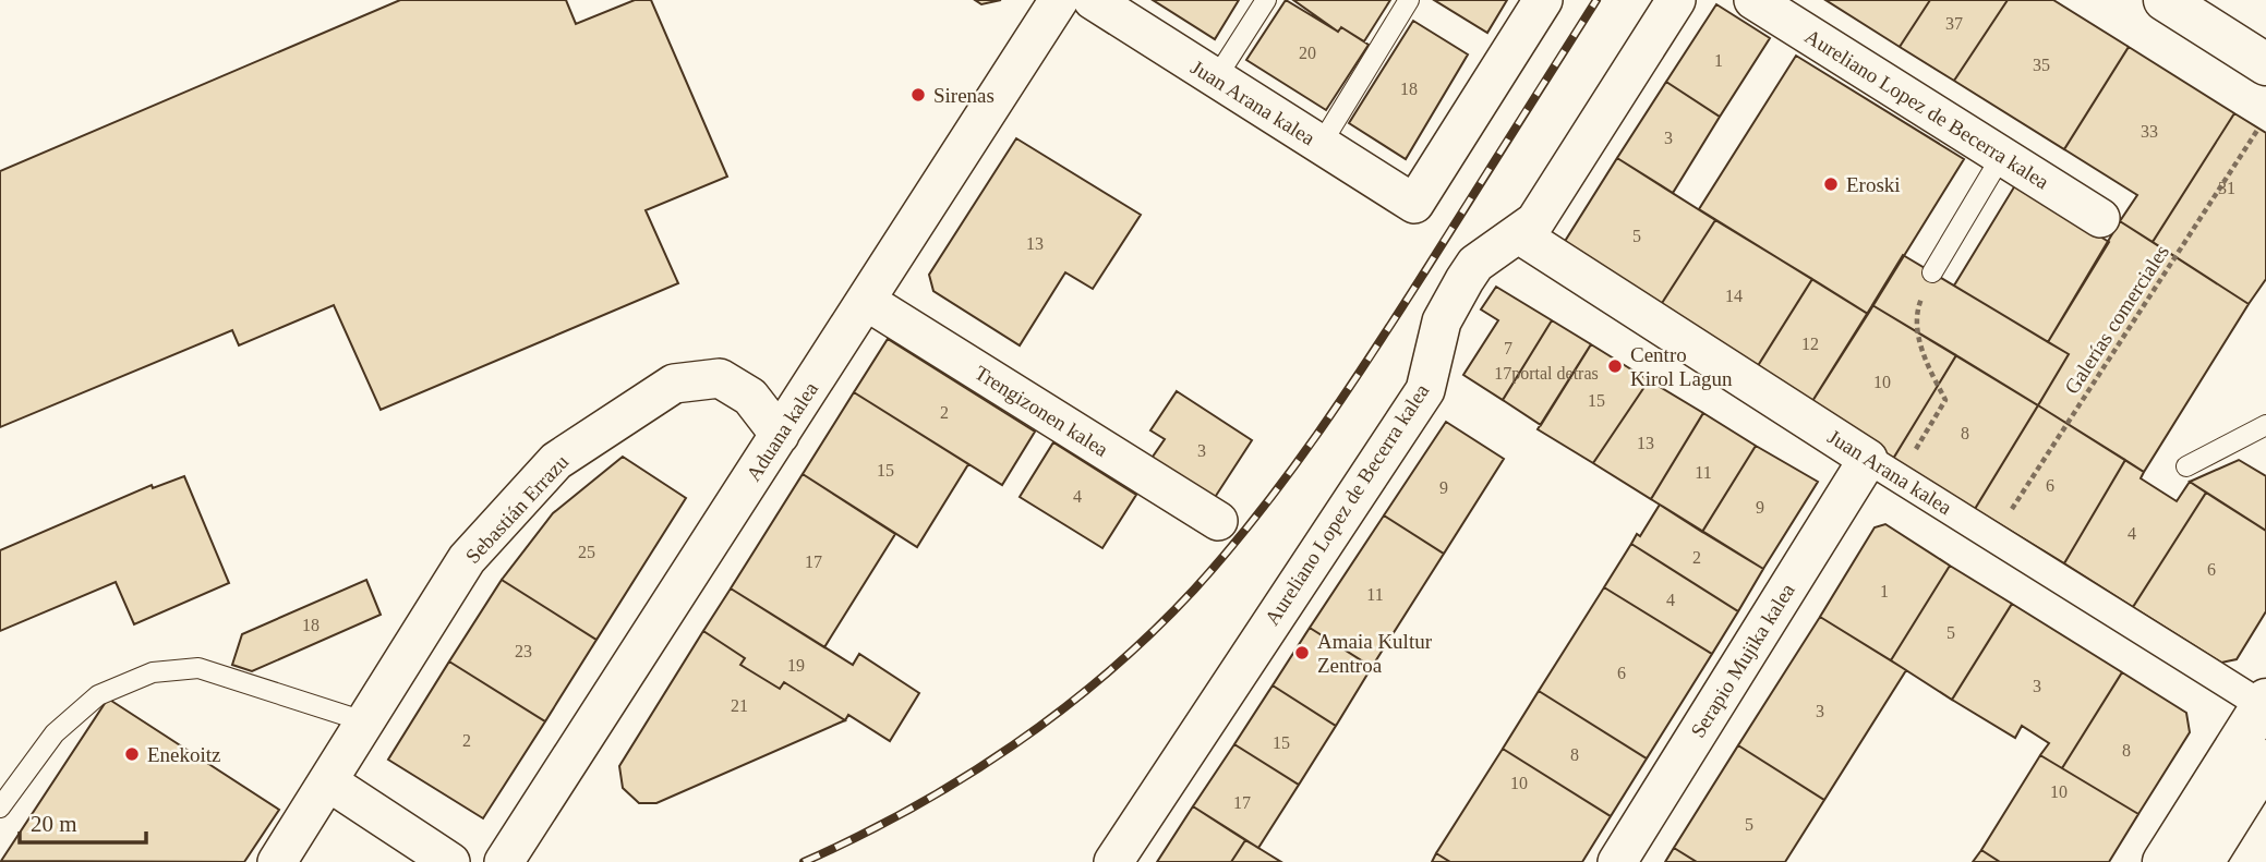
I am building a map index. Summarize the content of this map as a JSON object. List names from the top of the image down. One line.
{"streets":{"street":["Juan Arana kalea","Aureliano Lopez de Becerra kalea","Trengizonen kalea","Aduana kalea","Sebastián Errazu","Serapio Mujika kalea"],"path":["Galerías comerciales"]},"crossings":[["Juan Arana kalea","Aureliano Lopez de Becerra kalea"],["Juan Arana kalea","Serapio Mujika kalea"],["Trengizonen kalea","Aduana kalea"],["Aduana kalea","Sebastián Errazu"]],"places":["Sirenas","Eroski","Centro Kirol Lagun","Amaia Kultur Zentroa","Enekoitz"],"house_numbers":["37","20","1","35","18","33","3","31","5","13","14","12","7","17portal detras","10","15","2","8","13","3","15","11","6","9","4","9","4","25","2","17","6","1","11","4","18","5","23","19","6","3","21","3","2","15","8","8","10","10","17","5"],"scale_bar":"20 m"}
